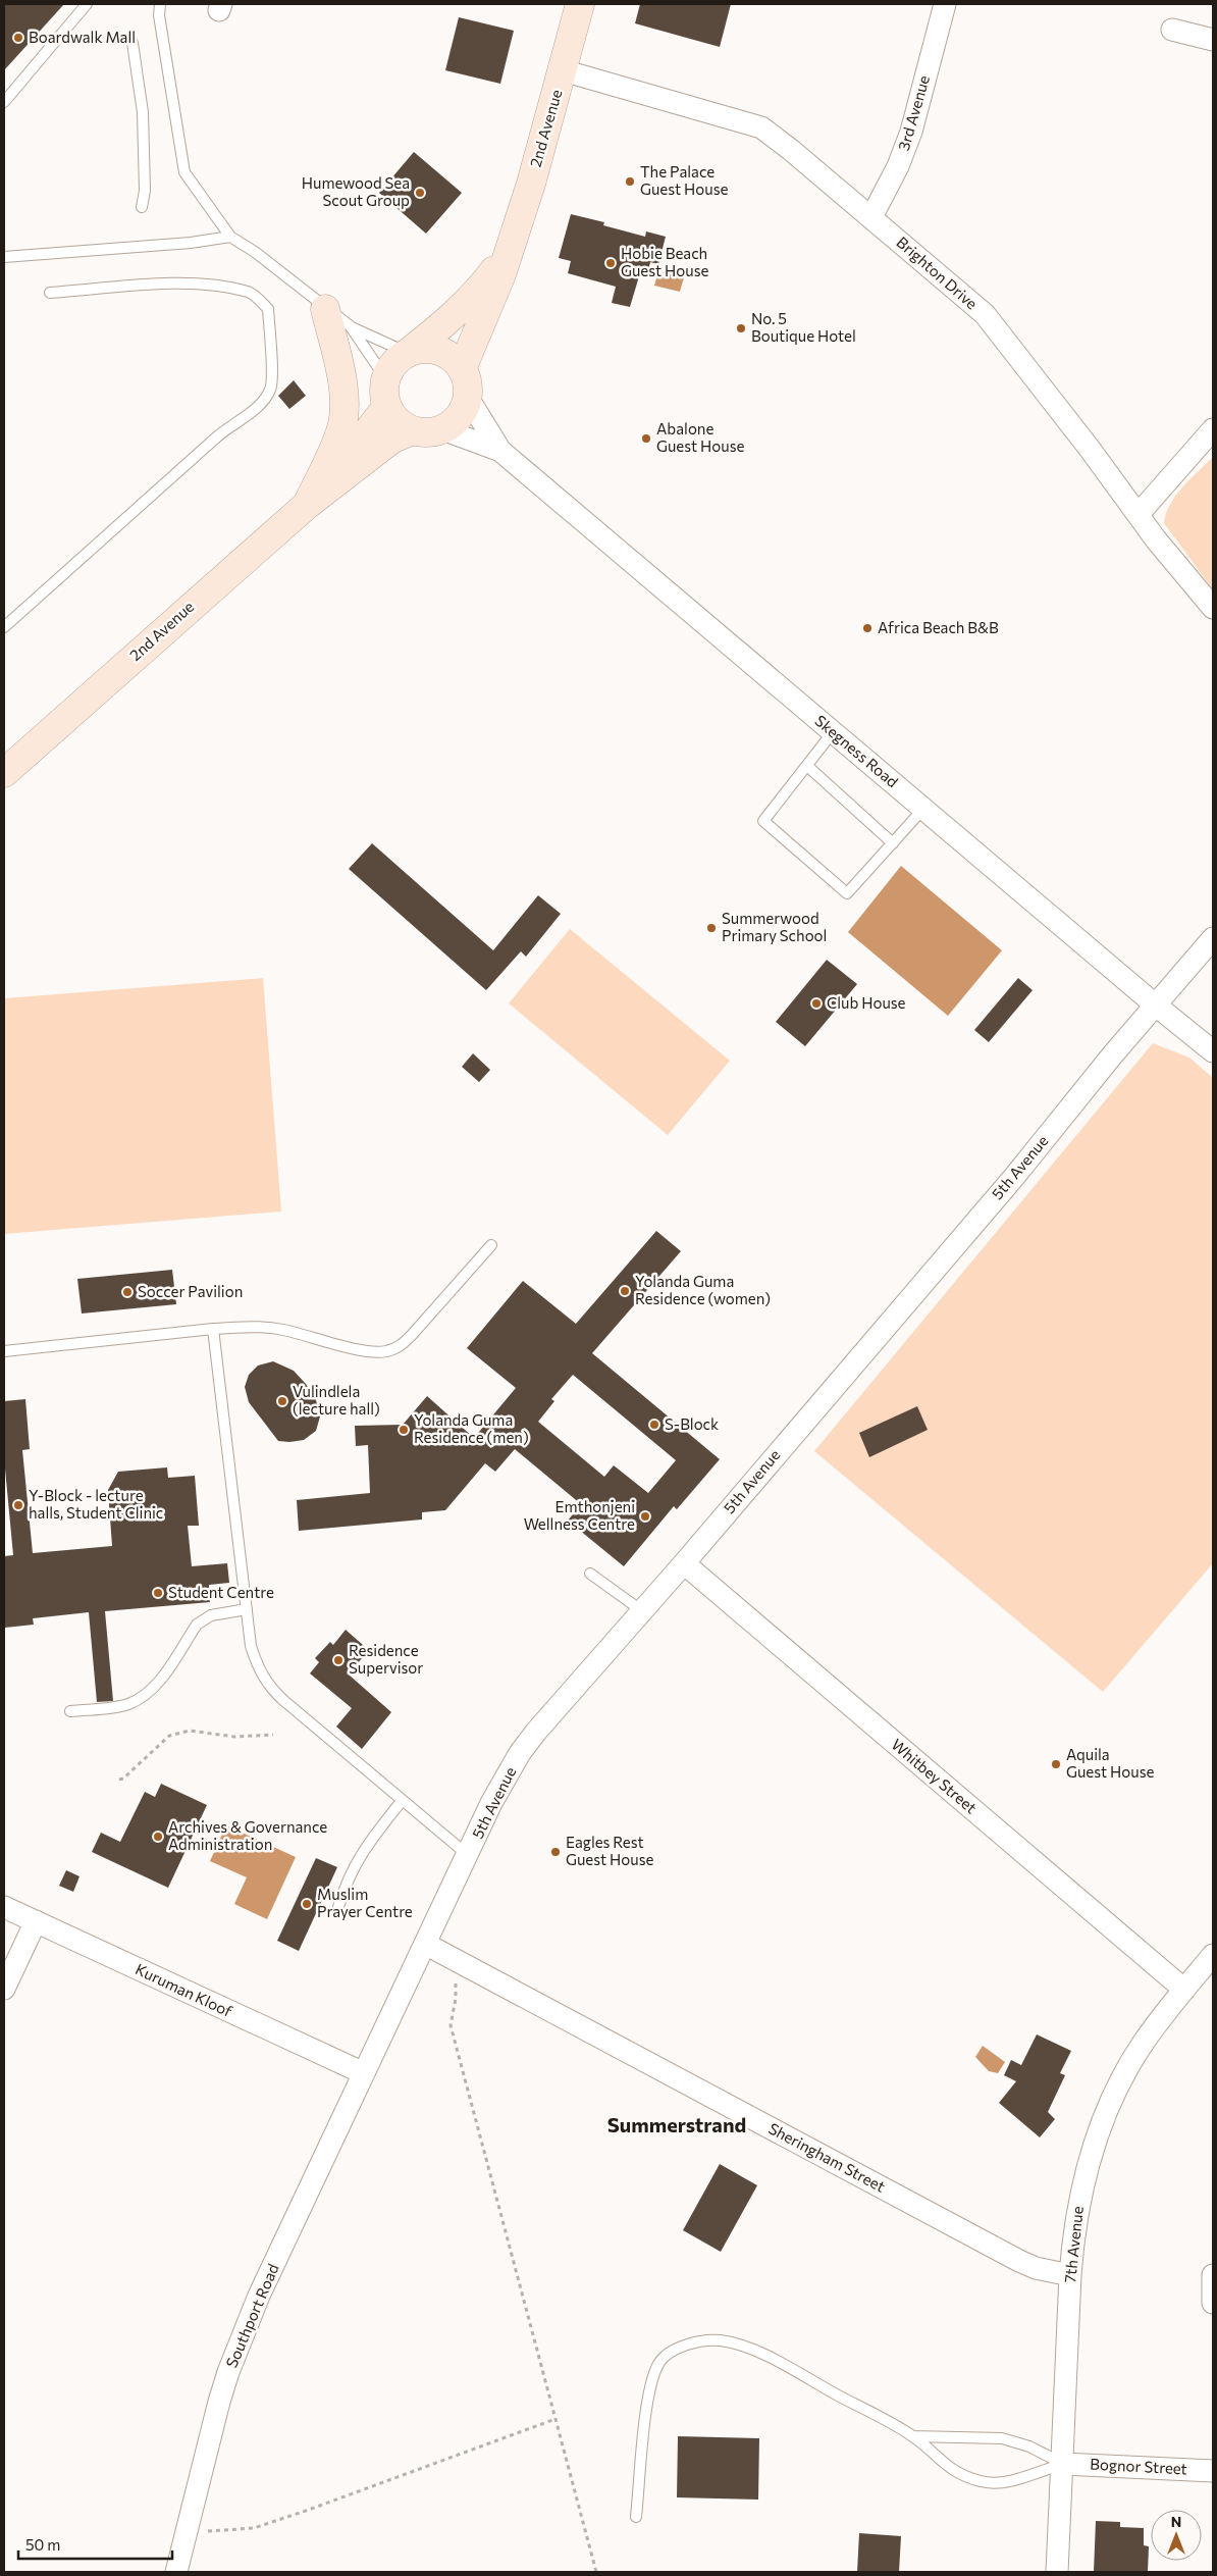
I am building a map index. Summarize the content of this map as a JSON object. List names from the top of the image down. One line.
{"streets":{"street":["3rd Avenue","2nd Avenue","Brighton Drive","Skegness Road","5th Avenue","Whitbey Street","Kuruman Kloof","Sheringham Street","7th Avenue","Southport Road","Bognor Street"]},"crossings":[["3rd Avenue","Brighton Drive"],["2nd Avenue","Brighton Drive"],["2nd Avenue","Skegness Road"],["Skegness Road","5th Avenue"],["5th Avenue","Whitbey Street"],["5th Avenue","Kuruman Kloof"],["5th Avenue","Sheringham Street"],["5th Avenue","Southport Road"],["Whitbey Street","7th Avenue"],["Kuruman Kloof","Southport Road"],["Sheringham Street","7th Avenue"],["7th Avenue","Bognor Street"]],"districts":["Summerstrand"],"places":["Boardwalk Mall","The Palace Guest House","Humewood Sea Scout Group","Hobie Beach Guest House","No. 5 Boutique Hotel","Abalone Guest House","Africa Beach B&B","Summerwood Primary School","Club House","Yolanda Guma Residence (women)","Soccer Pavilion","Vulindlela (lecture hall)","S-Block","Yolanda Guma Residence (men)","Y-Block - lecture halls, Student Clinic","Emthonjeni Wellness Centre","Student Centre","Residence Supervisor","Aquila Guest House","Archives & Governance Administration","Eagles Rest Guest House","Muslim Prayer Centre"],"scale_bar":"50 m","north":"top"}
